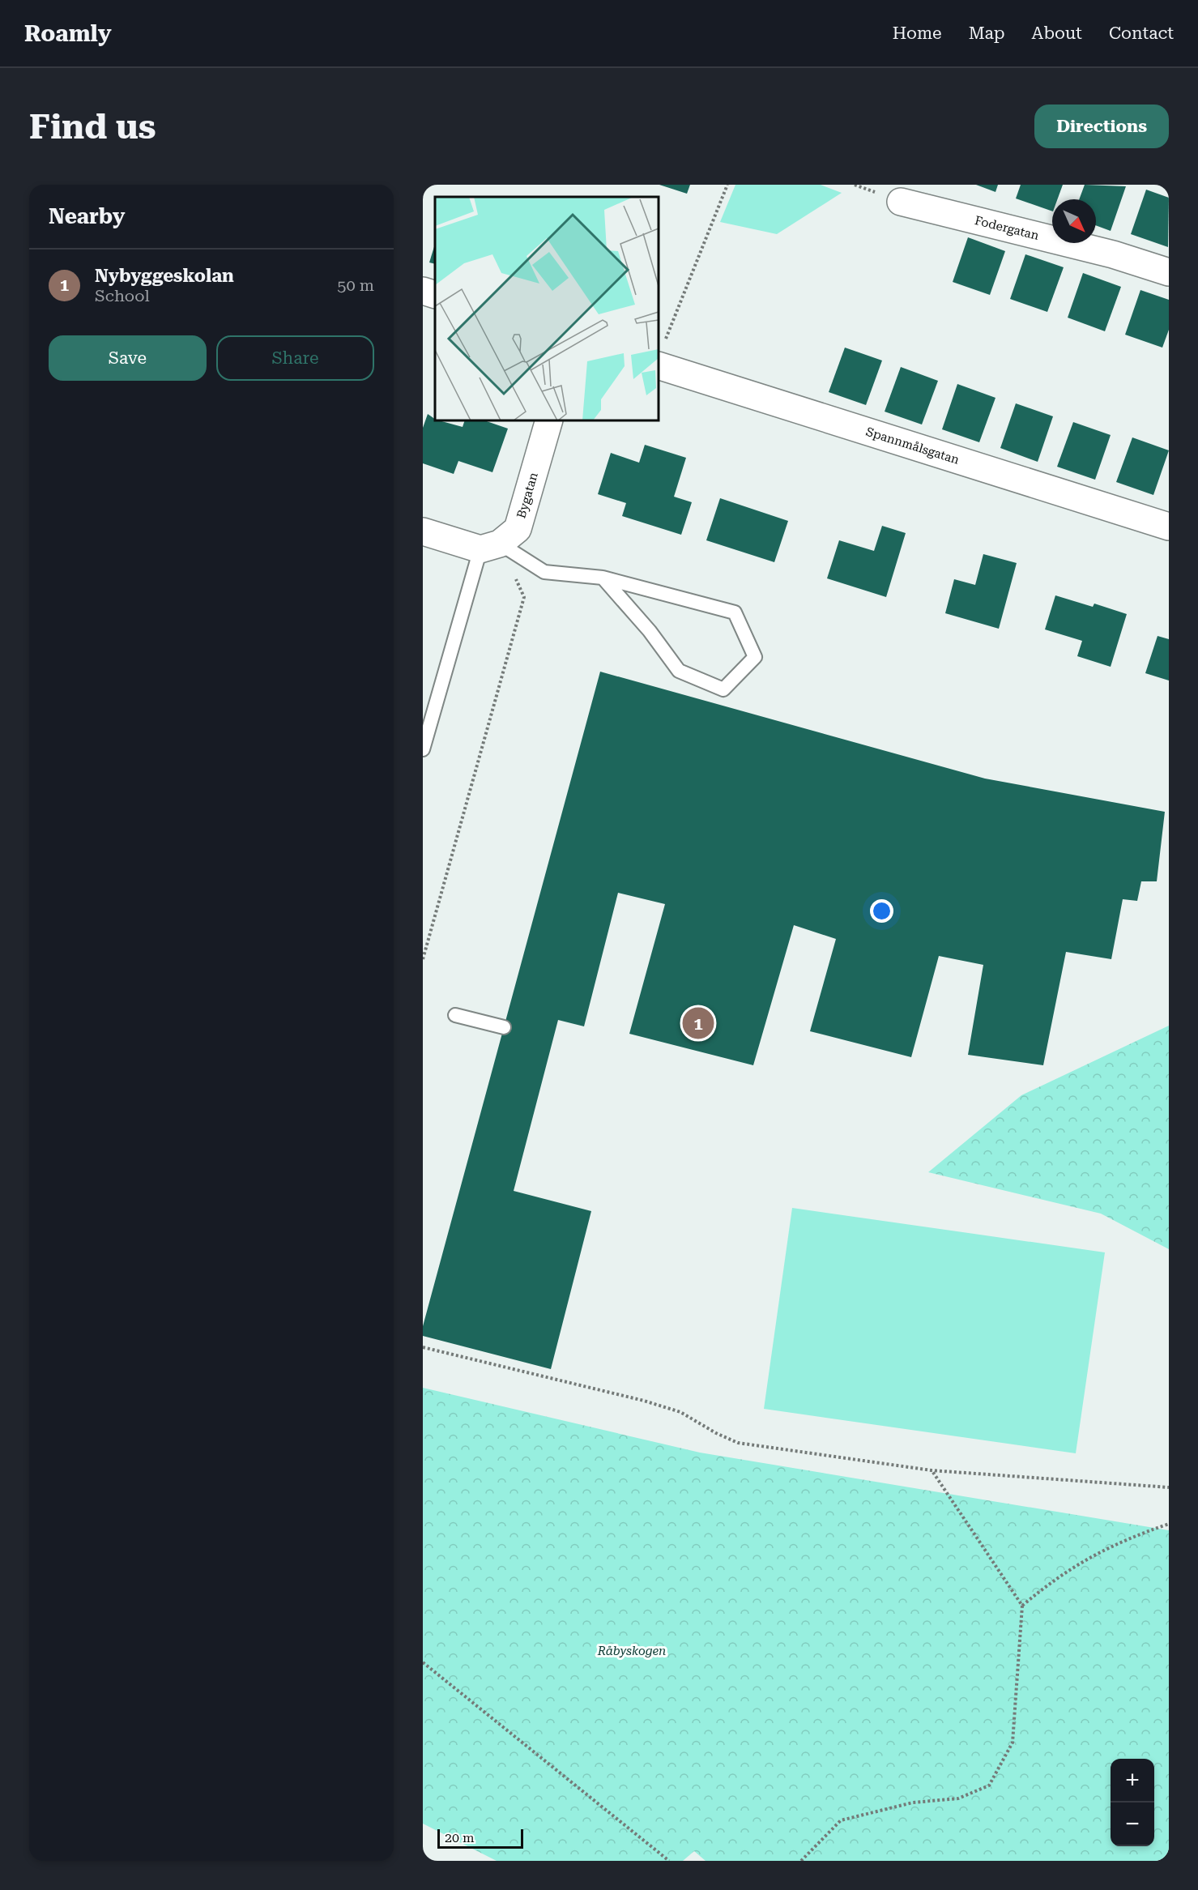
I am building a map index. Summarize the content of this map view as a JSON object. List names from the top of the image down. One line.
{"streets":{"street":["Fodergatan","Spannmålsgatan","Bygatan"]},"parks":["Råbyskogen"],"scale_bar":"20 m","north":"bottom right","page":{"header":"Roamly","nav":["Home","Map","About","Contact"],"buttons":["Directions",["Save","Share"]],"title":"Find us","heading":"Nearby","list":[{"mark":"1","name":"Nybyggeskolan","note":"School","value":"50 m"}],"pins":"1","map_buttons":["+","−"],"scale":"20 m"}}
